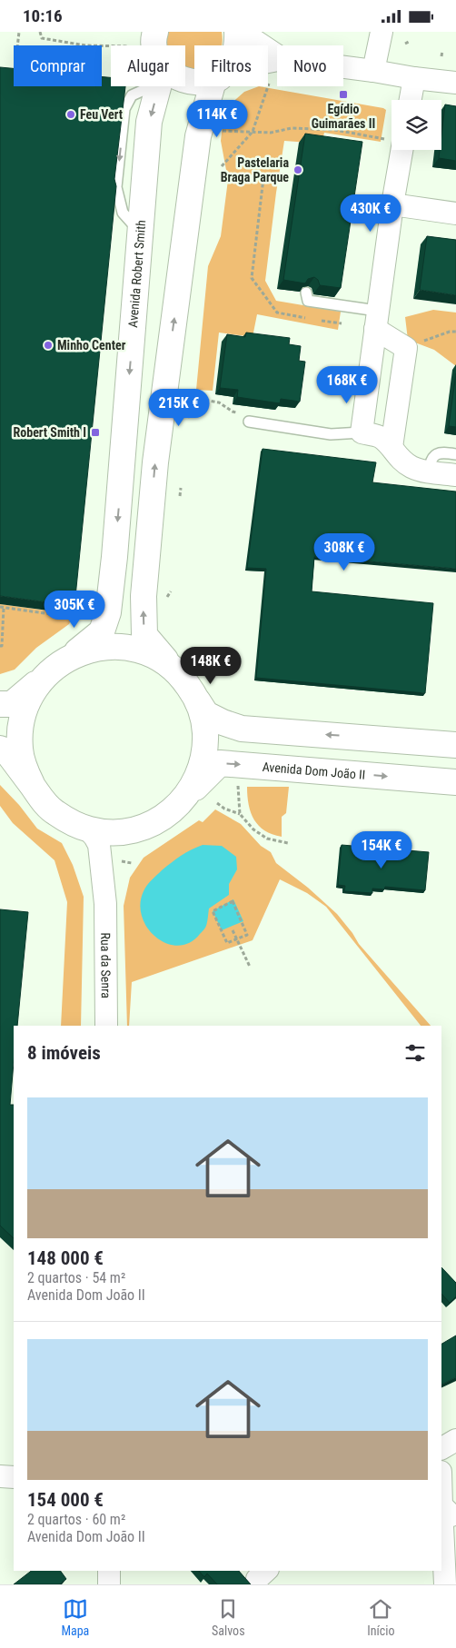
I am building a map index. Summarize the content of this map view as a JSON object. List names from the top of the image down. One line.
{"streets":{"street":["Avenida Robert Smith","Avenida Dom João II","Rua da Senra"]},"places":{"transit":["Egídio Guimarães II","Robert Smith I"],"other":["Feu Vert","Pastelaria Braga Parque","Minho Center"]},"page":{"status":"10:16","chip":["Comprar","Alugar","Filtros","Novo"],"price":["114K €","430K €","168K €","215K €","308K €","305K €","148K €","154K €"],"heading":"8 imóveis","list":[{"name":"148 000 €","note":"2 quartos · 54 m² · Avenida Dom João II"},{"name":"154 000 €","note":"2 quartos · 60 m² · Avenida Dom João II"}],"tabs":["Mapa","Salvos","Início"]}}
